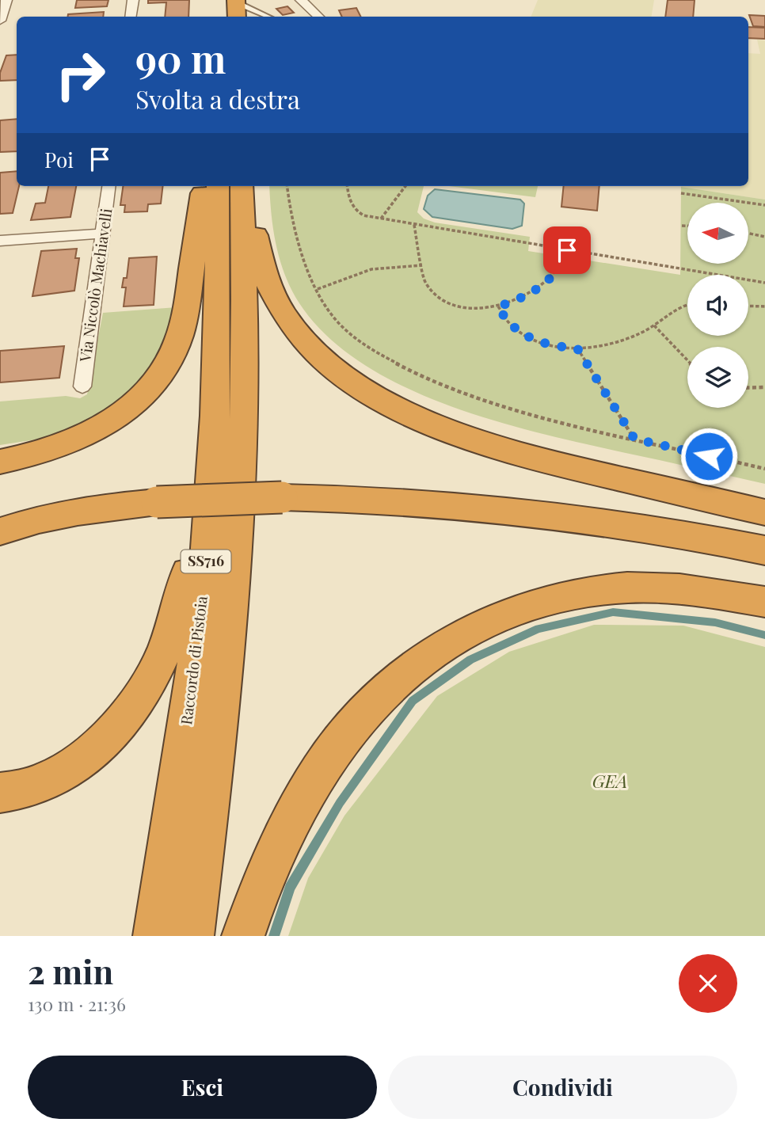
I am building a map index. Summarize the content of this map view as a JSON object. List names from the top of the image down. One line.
{"streets":{"highway":["SS716","Raccordo di Pistoia"],"street":["Via Niccolò Machiavelli"]},"parks":["GEA"],"north":"left","page":{"turn":["90 m","Svolta a destra"],"then":"Poi","heading":["2 min","130 m · 21:36"],"buttons":["Esci","Condividi"]}}
